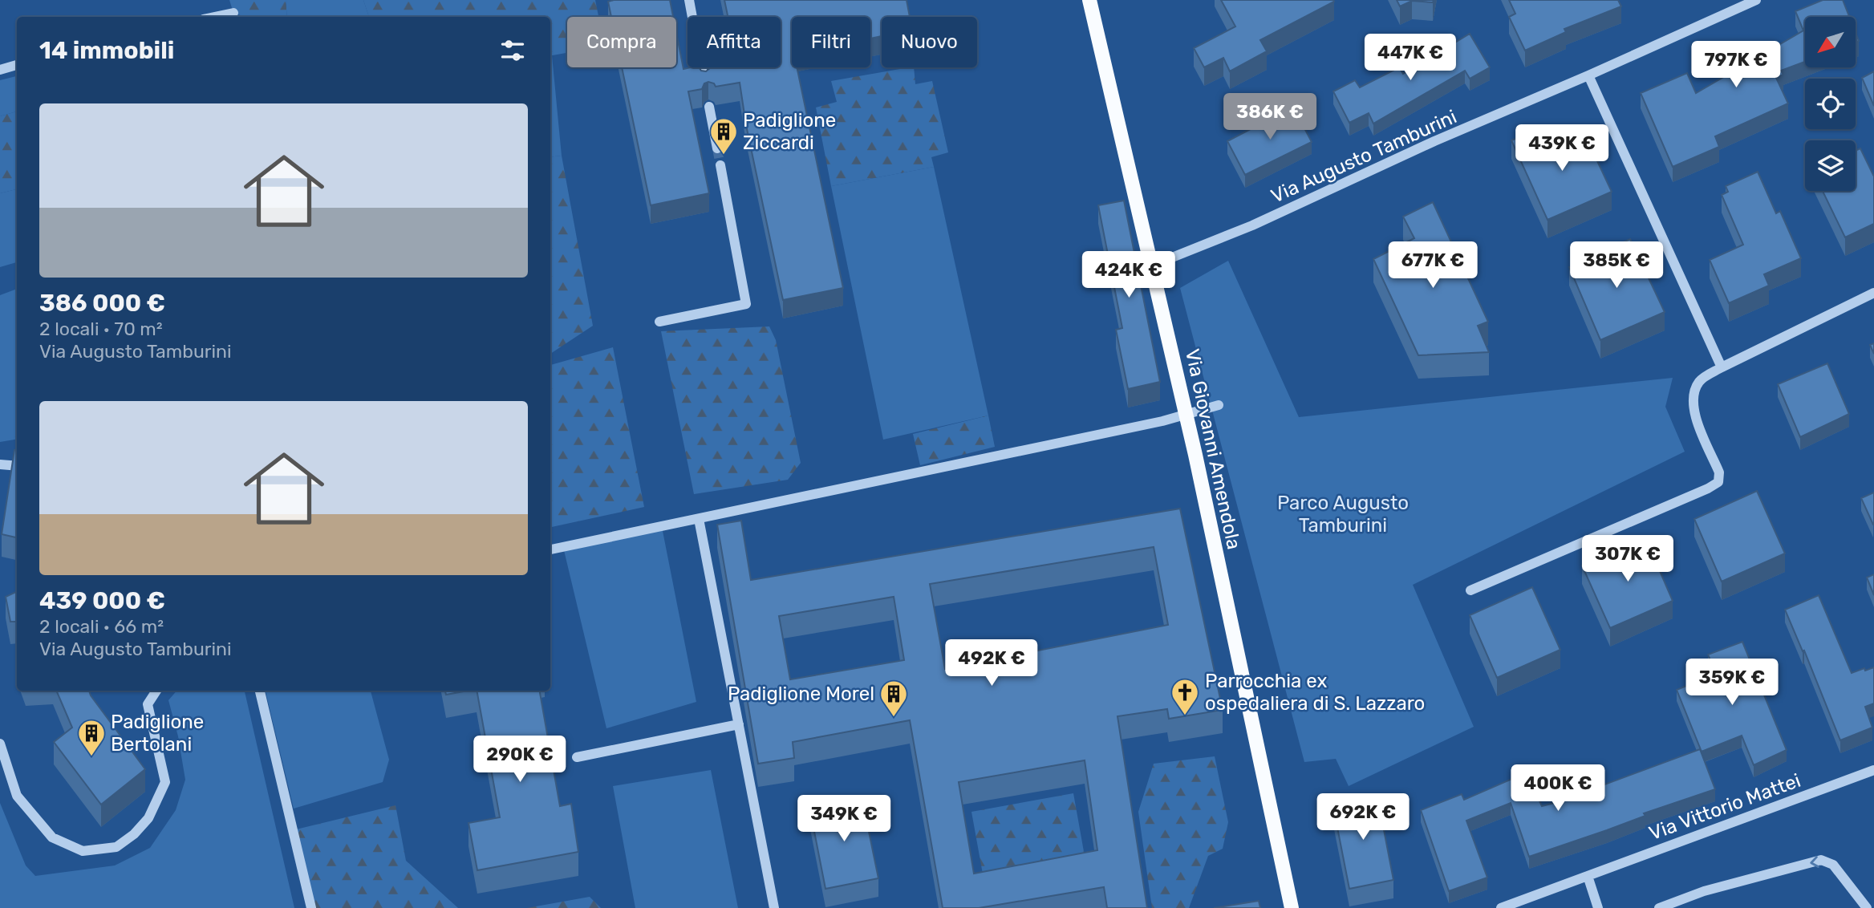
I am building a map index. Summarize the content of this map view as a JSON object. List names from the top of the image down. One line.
{"streets":{"main road":["Via Giovanni Amendola"],"street":["Via Augusto Tamburini","Via Vittorio Mattei"]},"crossings":[["Via Augusto Tamburini","Via Giovanni Amendola"]],"parks":["Parco Augusto Tamburini"],"places":{"building":["Padiglione Ziccardi","Padiglione Morel","Padiglione Bertolani"],"church":["Parrocchia ex ospedaliera di S. Lazzaro"]},"north":"bottom left","page":{"chip":["Compra","Affitta","Filtri","Nuovo"],"heading":"14 immobili","price":["447K €","797K €","386K €","439K €","677K €","385K €","424K €","307K €","492K €","359K €","290K €","400K €","692K €","349K €"],"list":[{"name":"386 000 €","note":"2 locali · 70 m² · Via Augusto Tamburini"},{"name":"439 000 €","note":"2 locali · 66 m² · Via Augusto Tamburini"}]}}
